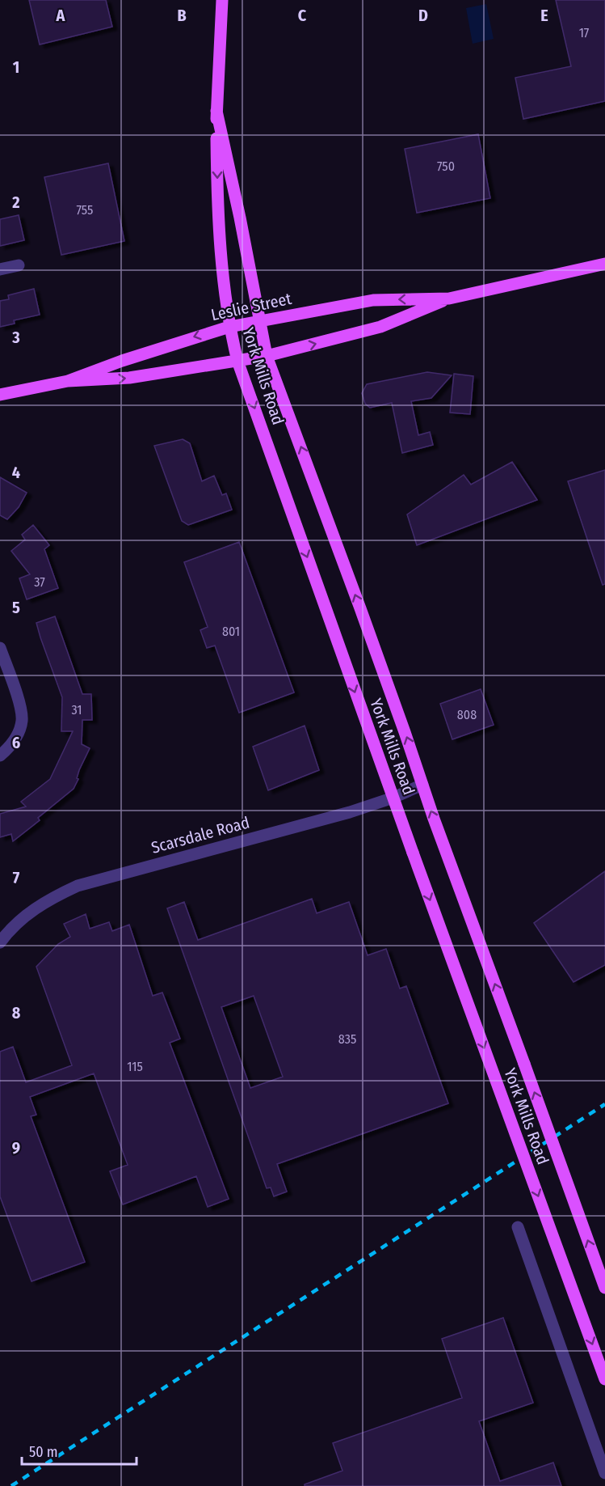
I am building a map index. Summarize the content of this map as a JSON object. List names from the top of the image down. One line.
{"streets":{"main road":["Leslie Street","York Mills Road"],"street":["Scarsdale Road"]},"crossings":[["Leslie Street","York Mills Road"],["York Mills Road","Scarsdale Road"]],"house_numbers":["17","750","755","37","801","31","808","835","115"],"scale_bar":"50 m","grid":{"columns":["A","B","C","D","E"],"rows":["1","2","3","4","5","6","7","8","9"]}}
